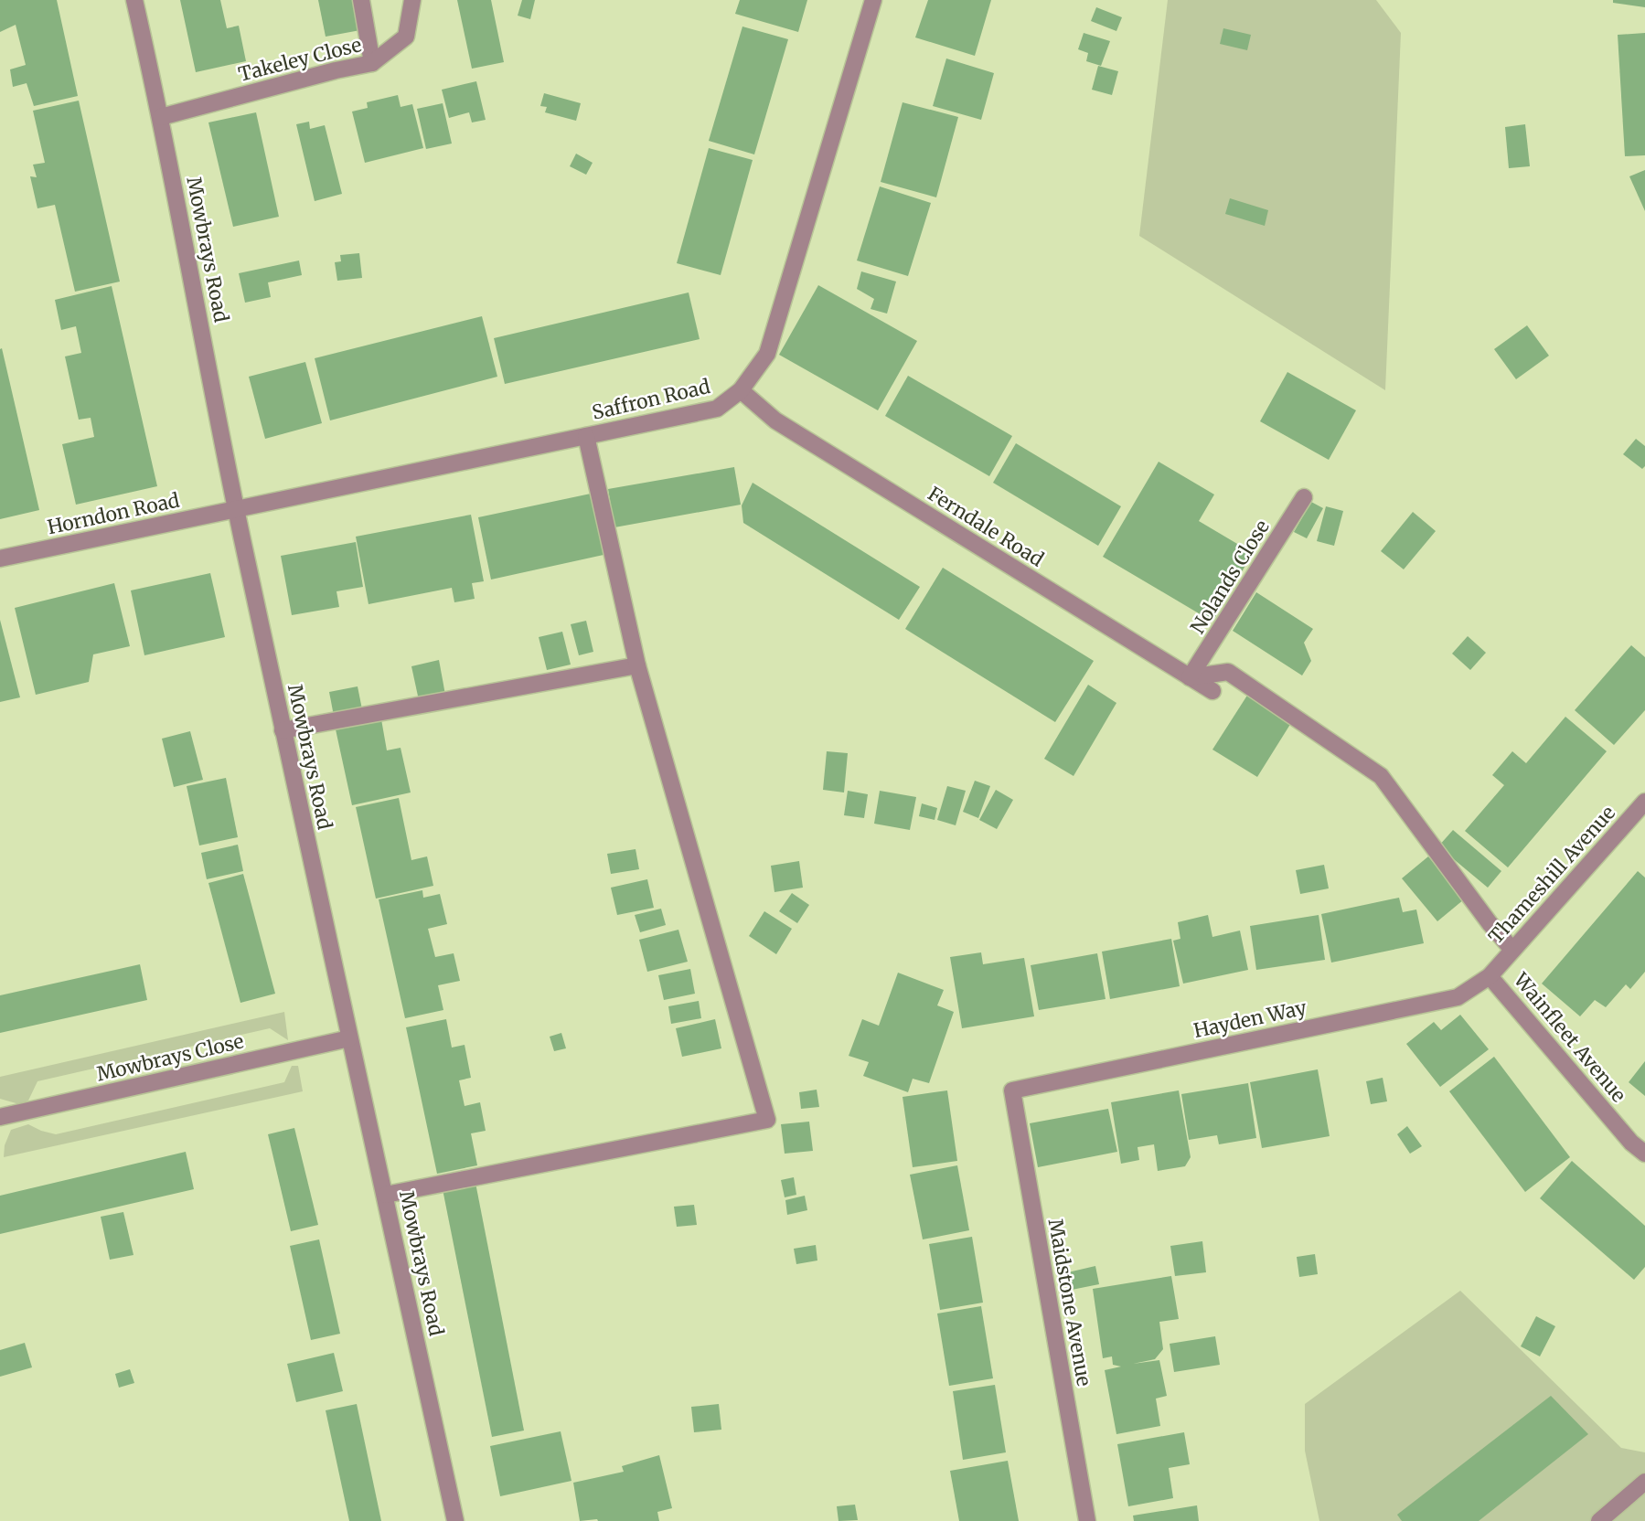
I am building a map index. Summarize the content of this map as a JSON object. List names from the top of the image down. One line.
{"streets":{"street":["Takeley Close","Mowbrays Road","Saffron Road","Horndon Road","Ferndale Road","Nolands Close","Thameshill Avenue","Hayden Way","Wainfleet Avenue","Mowbrays Close","Maidstone Avenue"]},"crossings":[["Takeley Close","Mowbrays Road"],["Mowbrays Road","Saffron Road"],["Mowbrays Road","Horndon Road"],["Mowbrays Road","Mowbrays Close"],["Saffron Road","Horndon Road"],["Saffron Road","Ferndale Road"],["Ferndale Road","Nolands Close"],["Thameshill Avenue","Hayden Way"],["Thameshill Avenue","Wainfleet Avenue"],["Hayden Way","Wainfleet Avenue"],["Hayden Way","Maidstone Avenue"]]}
